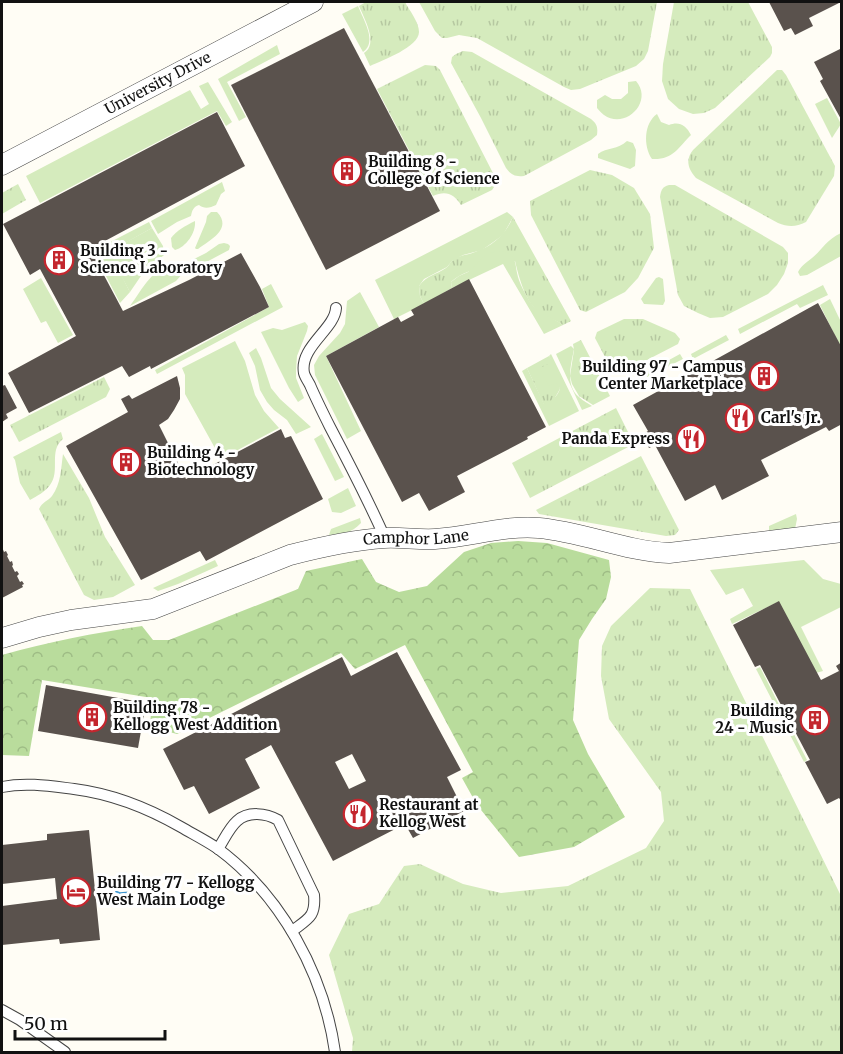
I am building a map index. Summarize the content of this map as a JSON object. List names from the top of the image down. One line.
{"streets":{"street":["University Drive","Camphor Lane"]},"places":{"building":["Building 8 - College of Science","Building 3 - Science Laboratory","Building 97 - Campus Center Marketplace","Building 4 - Biotechnology","Building 78 - Kellogg West Addition","Building 24 - Music"],"restaurant":["Carl's Jr.","Panda Express","Restaurant at Kellog West"],"hotel":["Building 77 - Kellogg West Main Lodge"]},"scale_bar":"50 m"}
